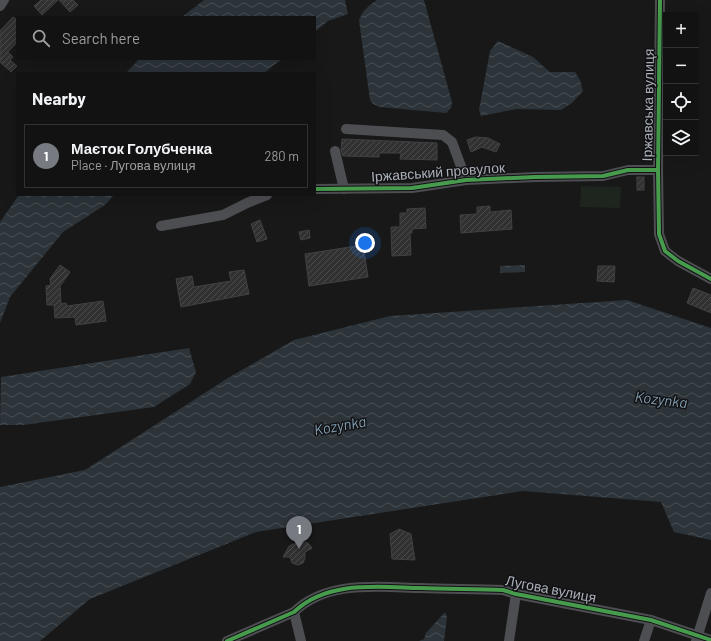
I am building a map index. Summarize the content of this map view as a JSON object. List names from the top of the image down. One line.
{"streets":{"street":["Іржавська вулиця","Іржавський провулок","Лугова вулиця"]},"crossings":[["Іржавська вулиця","Іржавський провулок"]],"water":["Kozynka"],"page":{"map_buttons":["+","−"],"search":"Search here","heading":"Nearby","list":[{"mark":"1","name":"Маєток Голубченка","note":"Place · Лугова вулиця","value":"280 m"}],"pins":"1"}}
